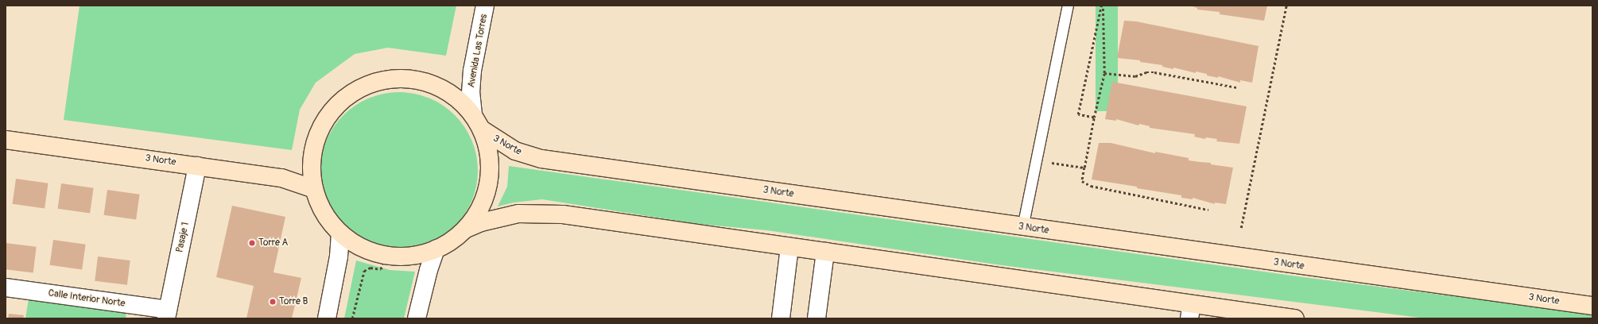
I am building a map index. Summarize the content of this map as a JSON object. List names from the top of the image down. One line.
{"streets":{"street":["Avenida Las Torres","3 Norte","Pasaje 1","Calle Interior Norte"]},"crossings":[["3 Norte","Pasaje 1"],["Pasaje 1","Calle Interior Norte"]],"places":["Torre A","Torre B"]}
